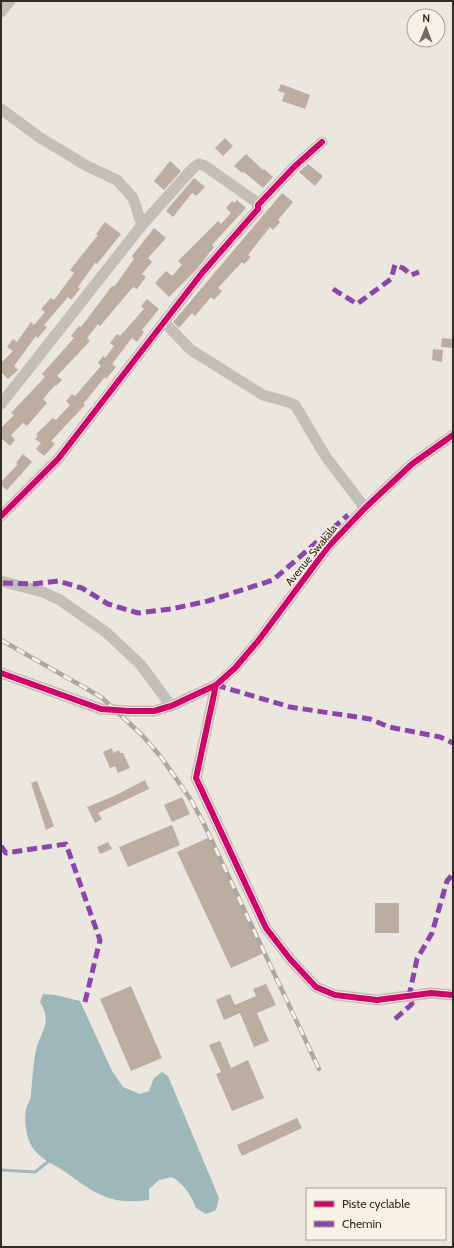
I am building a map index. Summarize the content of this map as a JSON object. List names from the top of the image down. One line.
{"streets":{"street":["Avenue Swakala"]},"legend":["Piste cyclable","Chemin"],"north":"top"}
